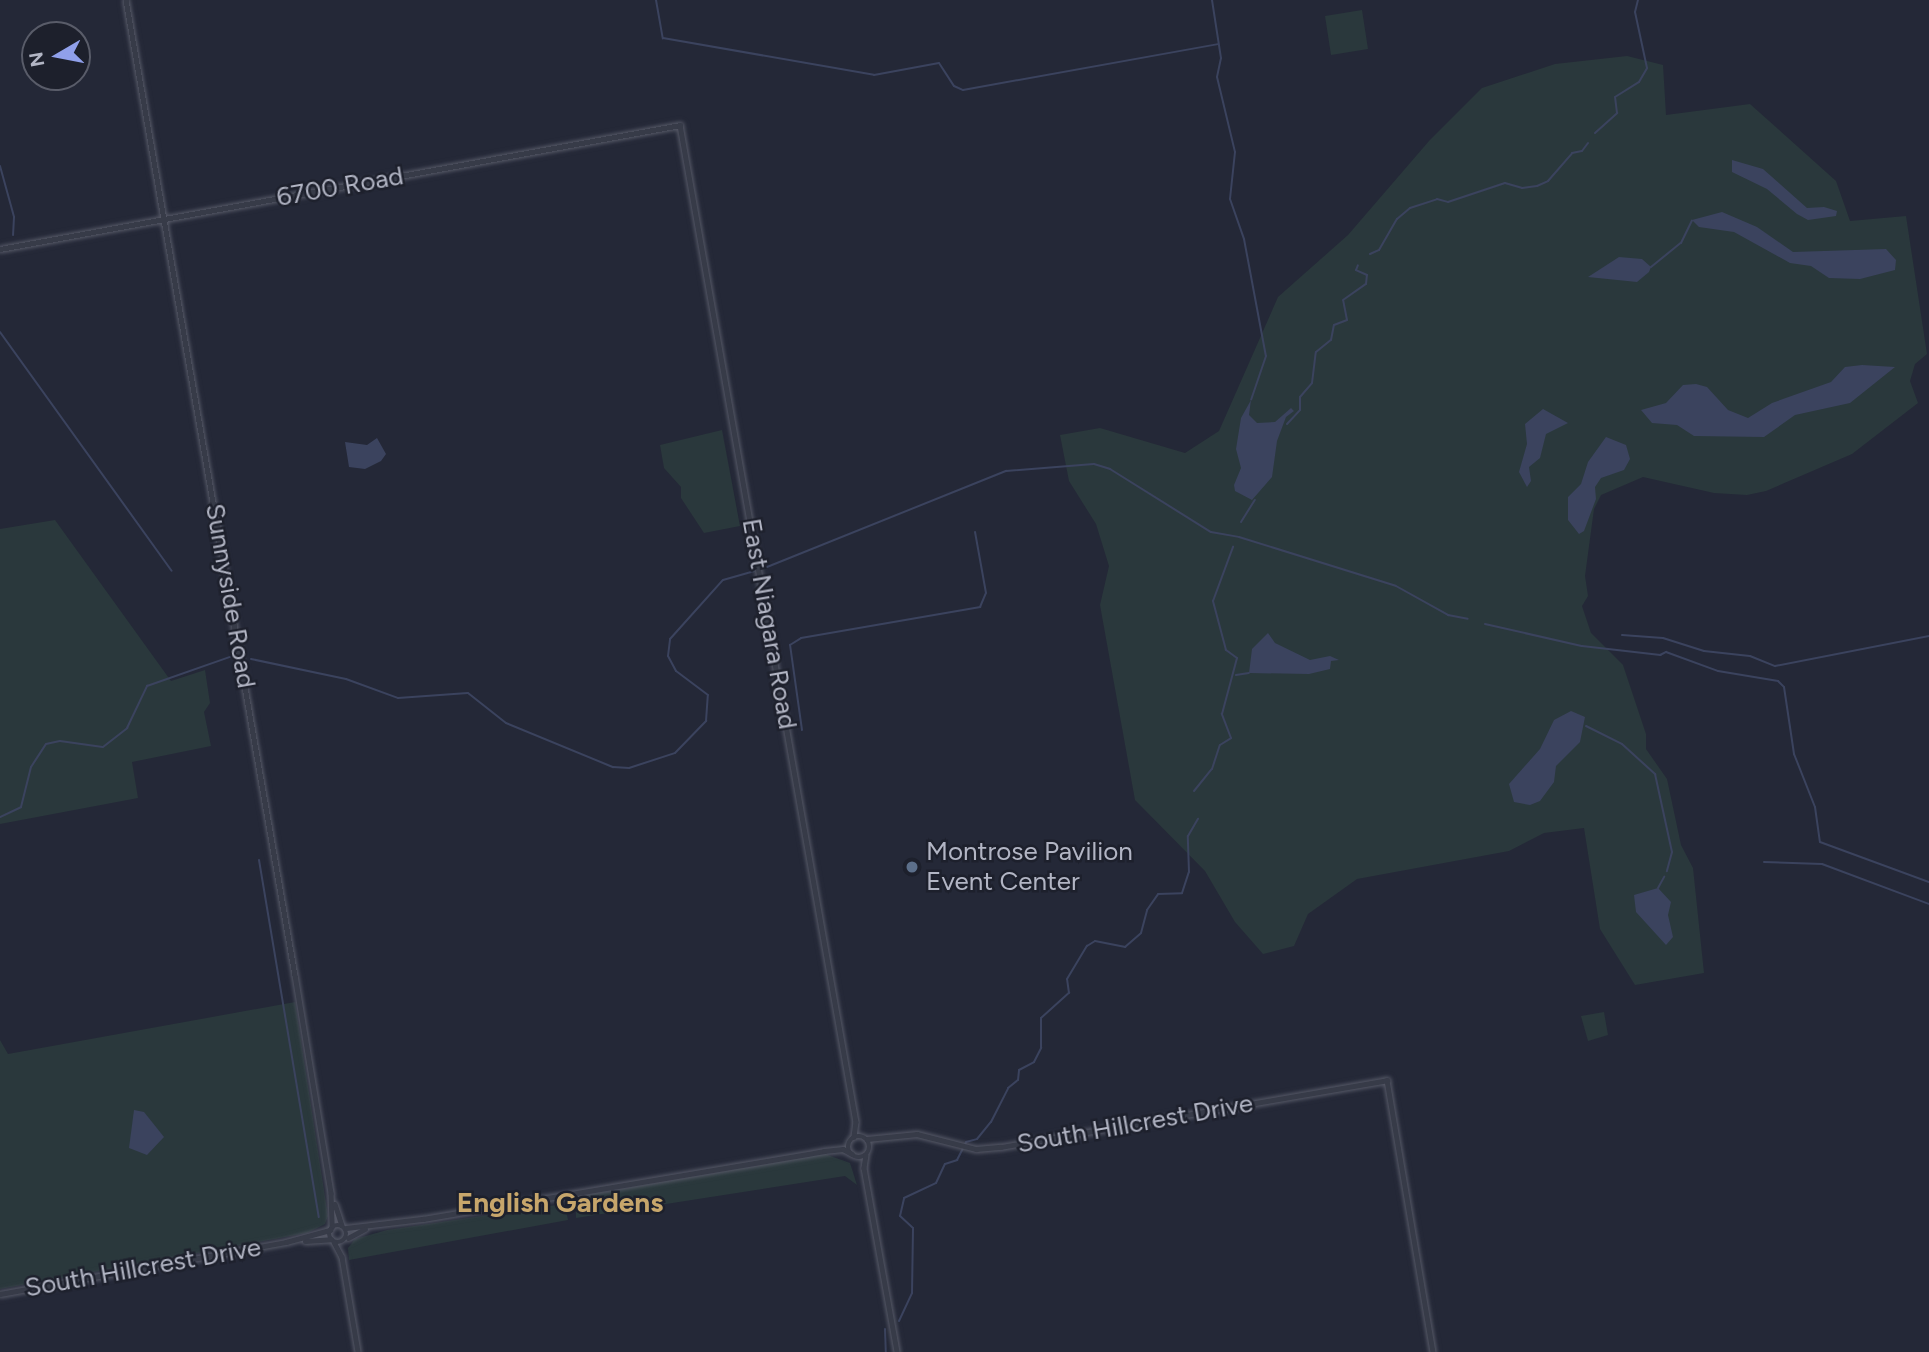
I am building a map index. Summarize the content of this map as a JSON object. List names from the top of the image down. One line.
{"streets":{"street":["6700 Road","Sunnyside Road","East Niagara Road","South Hillcrest Drive"]},"crossings":[["6700 Road","Sunnyside Road"],["6700 Road","East Niagara Road"],["East Niagara Road","South Hillcrest Drive"]],"districts":["English Gardens"],"places":["Montrose Pavilion Event Center"],"north":"left"}
